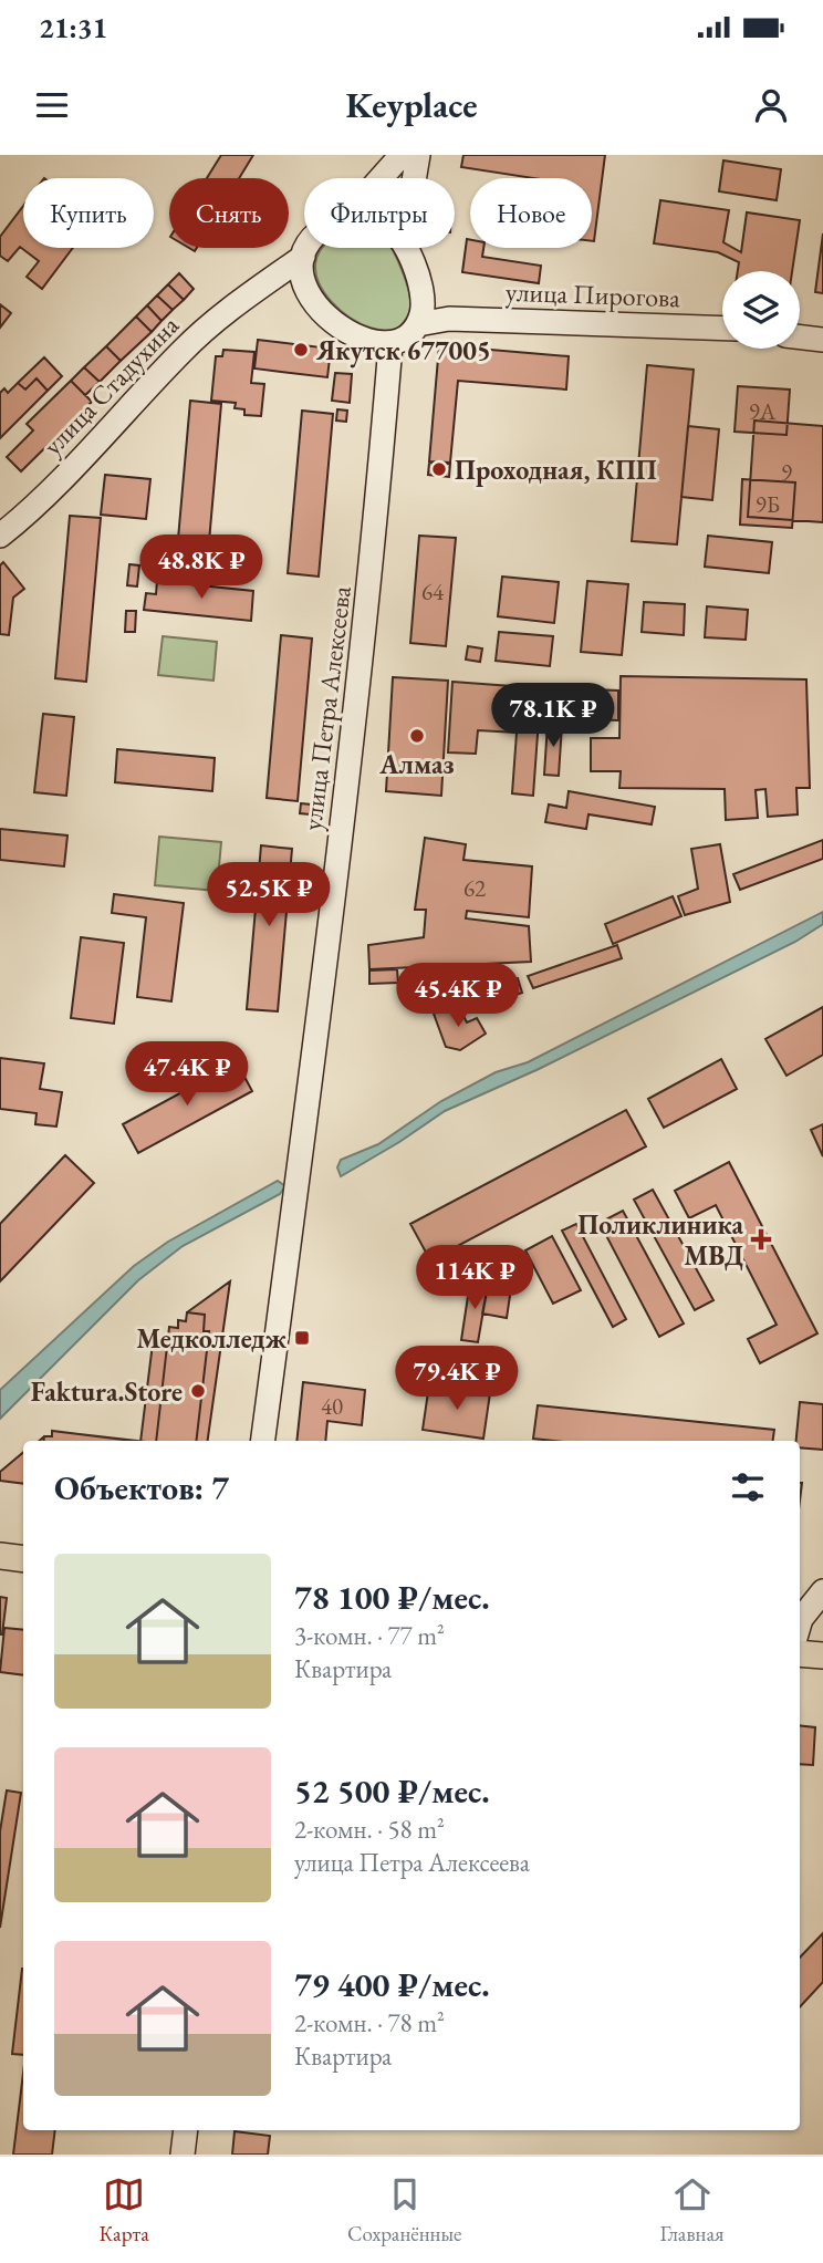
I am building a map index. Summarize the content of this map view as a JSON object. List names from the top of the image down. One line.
{"streets":{"street":["улица Пирогова","улица Стадухина","улица Петра Алексеева"]},"places":{"other":["Якутск 677005","Проходная, КПП","Алмаз","Faktura.Store"],"health":["Поликлиника МВД"],"transit":["Медколледж"]},"house_numbers":["9А","9","9Б","64","62","40"],"page":{"status":"21:31","header":"Keyplace","chip":["Купить","Снять","Фильтры","Новое"],"price":["48.8K ₽","78.1K ₽","52.5K ₽","45.4K ₽","47.4K ₽","114K ₽","79.4K ₽"],"heading":"Объектов: 7","list":[{"name":"78 100 ₽/мес.","note":"3-комн. · 77 m² · Квартира"},{"name":"52 500 ₽/мес.","note":"2-комн. · 58 m² · улица Петра Алексеева"},{"name":"79 400 ₽/мес.","note":"2-комн. · 78 m² · Квартира"}],"tabs":["Карта","Сохранённые","Главная"]}}
